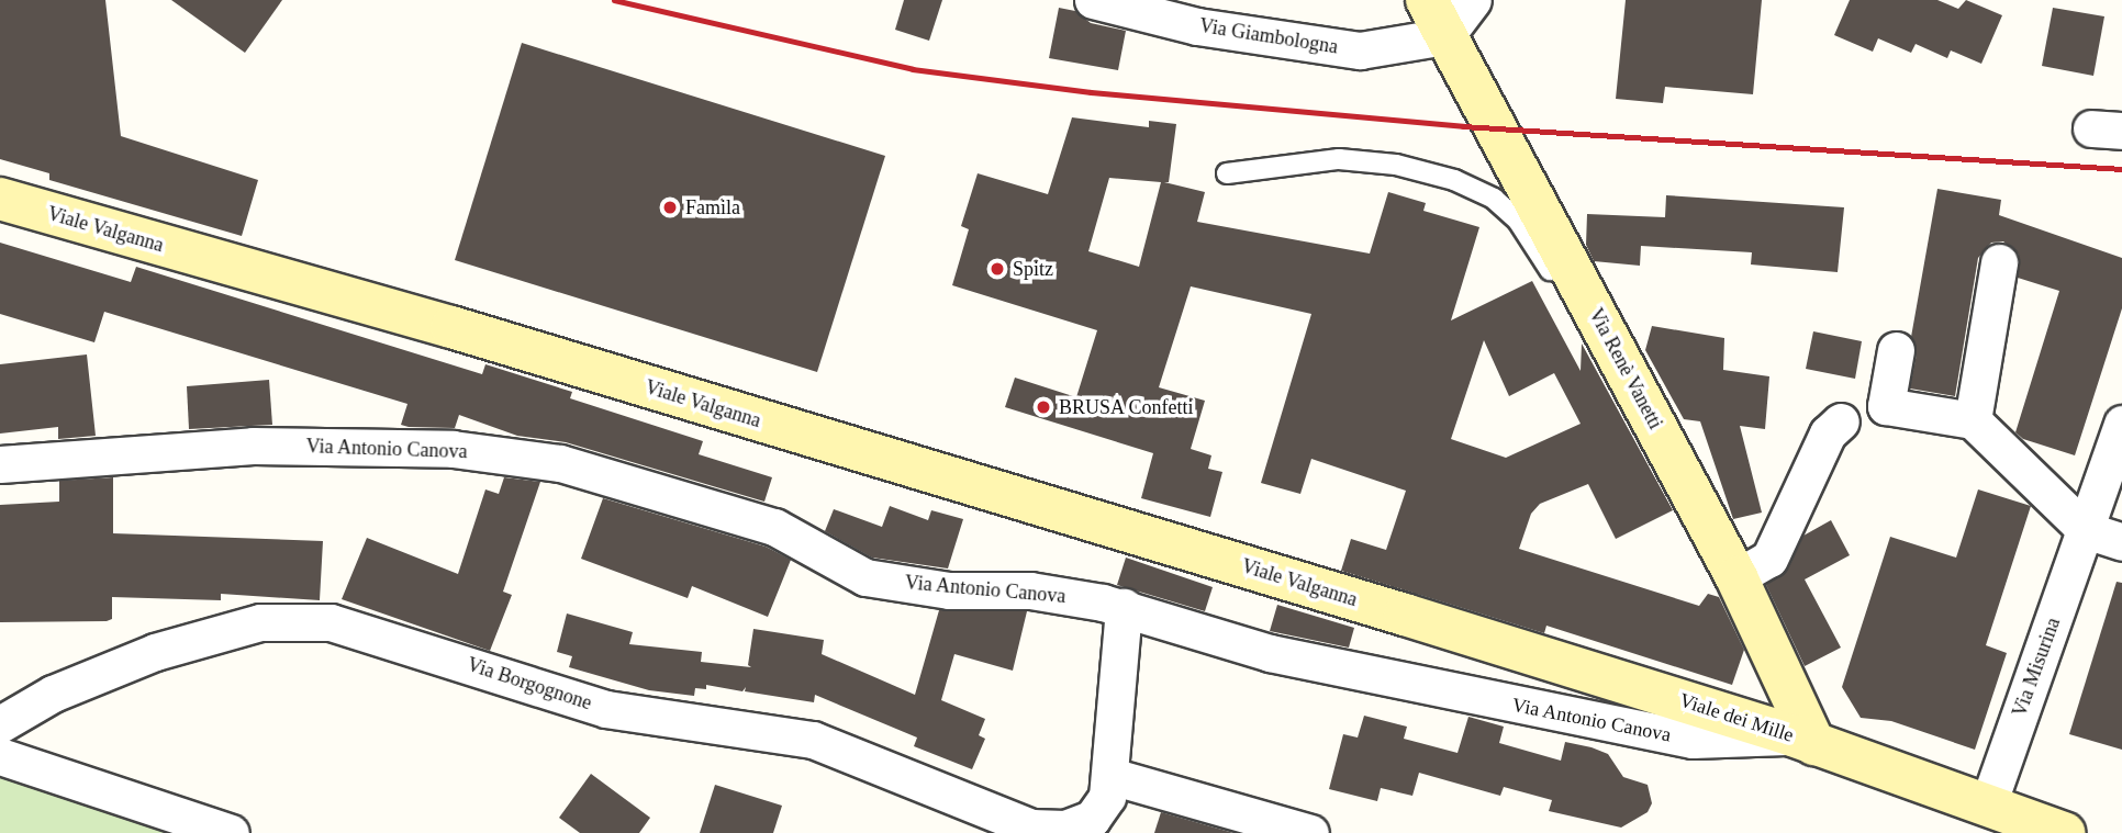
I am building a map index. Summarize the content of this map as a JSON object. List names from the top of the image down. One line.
{"streets":{"main road":["Viale Valganna","Via Renè Vanetti","Viale dei Mille"],"street":["Via Giambologna","Via Antonio Canova","Via Misurina","Via Borgognone"]},"crossings":[["Via Giambologna","Via Renè Vanetti"],["Viale Valganna","Viale dei Mille"],["Via Renè Vanetti","Via Antonio Canova"],["Via Renè Vanetti","Viale dei Mille"],["Via Antonio Canova","Via Borgognone"],["Via Antonio Canova","Viale dei Mille"],["Via Misurina","Viale dei Mille"]],"places":["Famila","Spitz","BRUSA Confetti"]}
